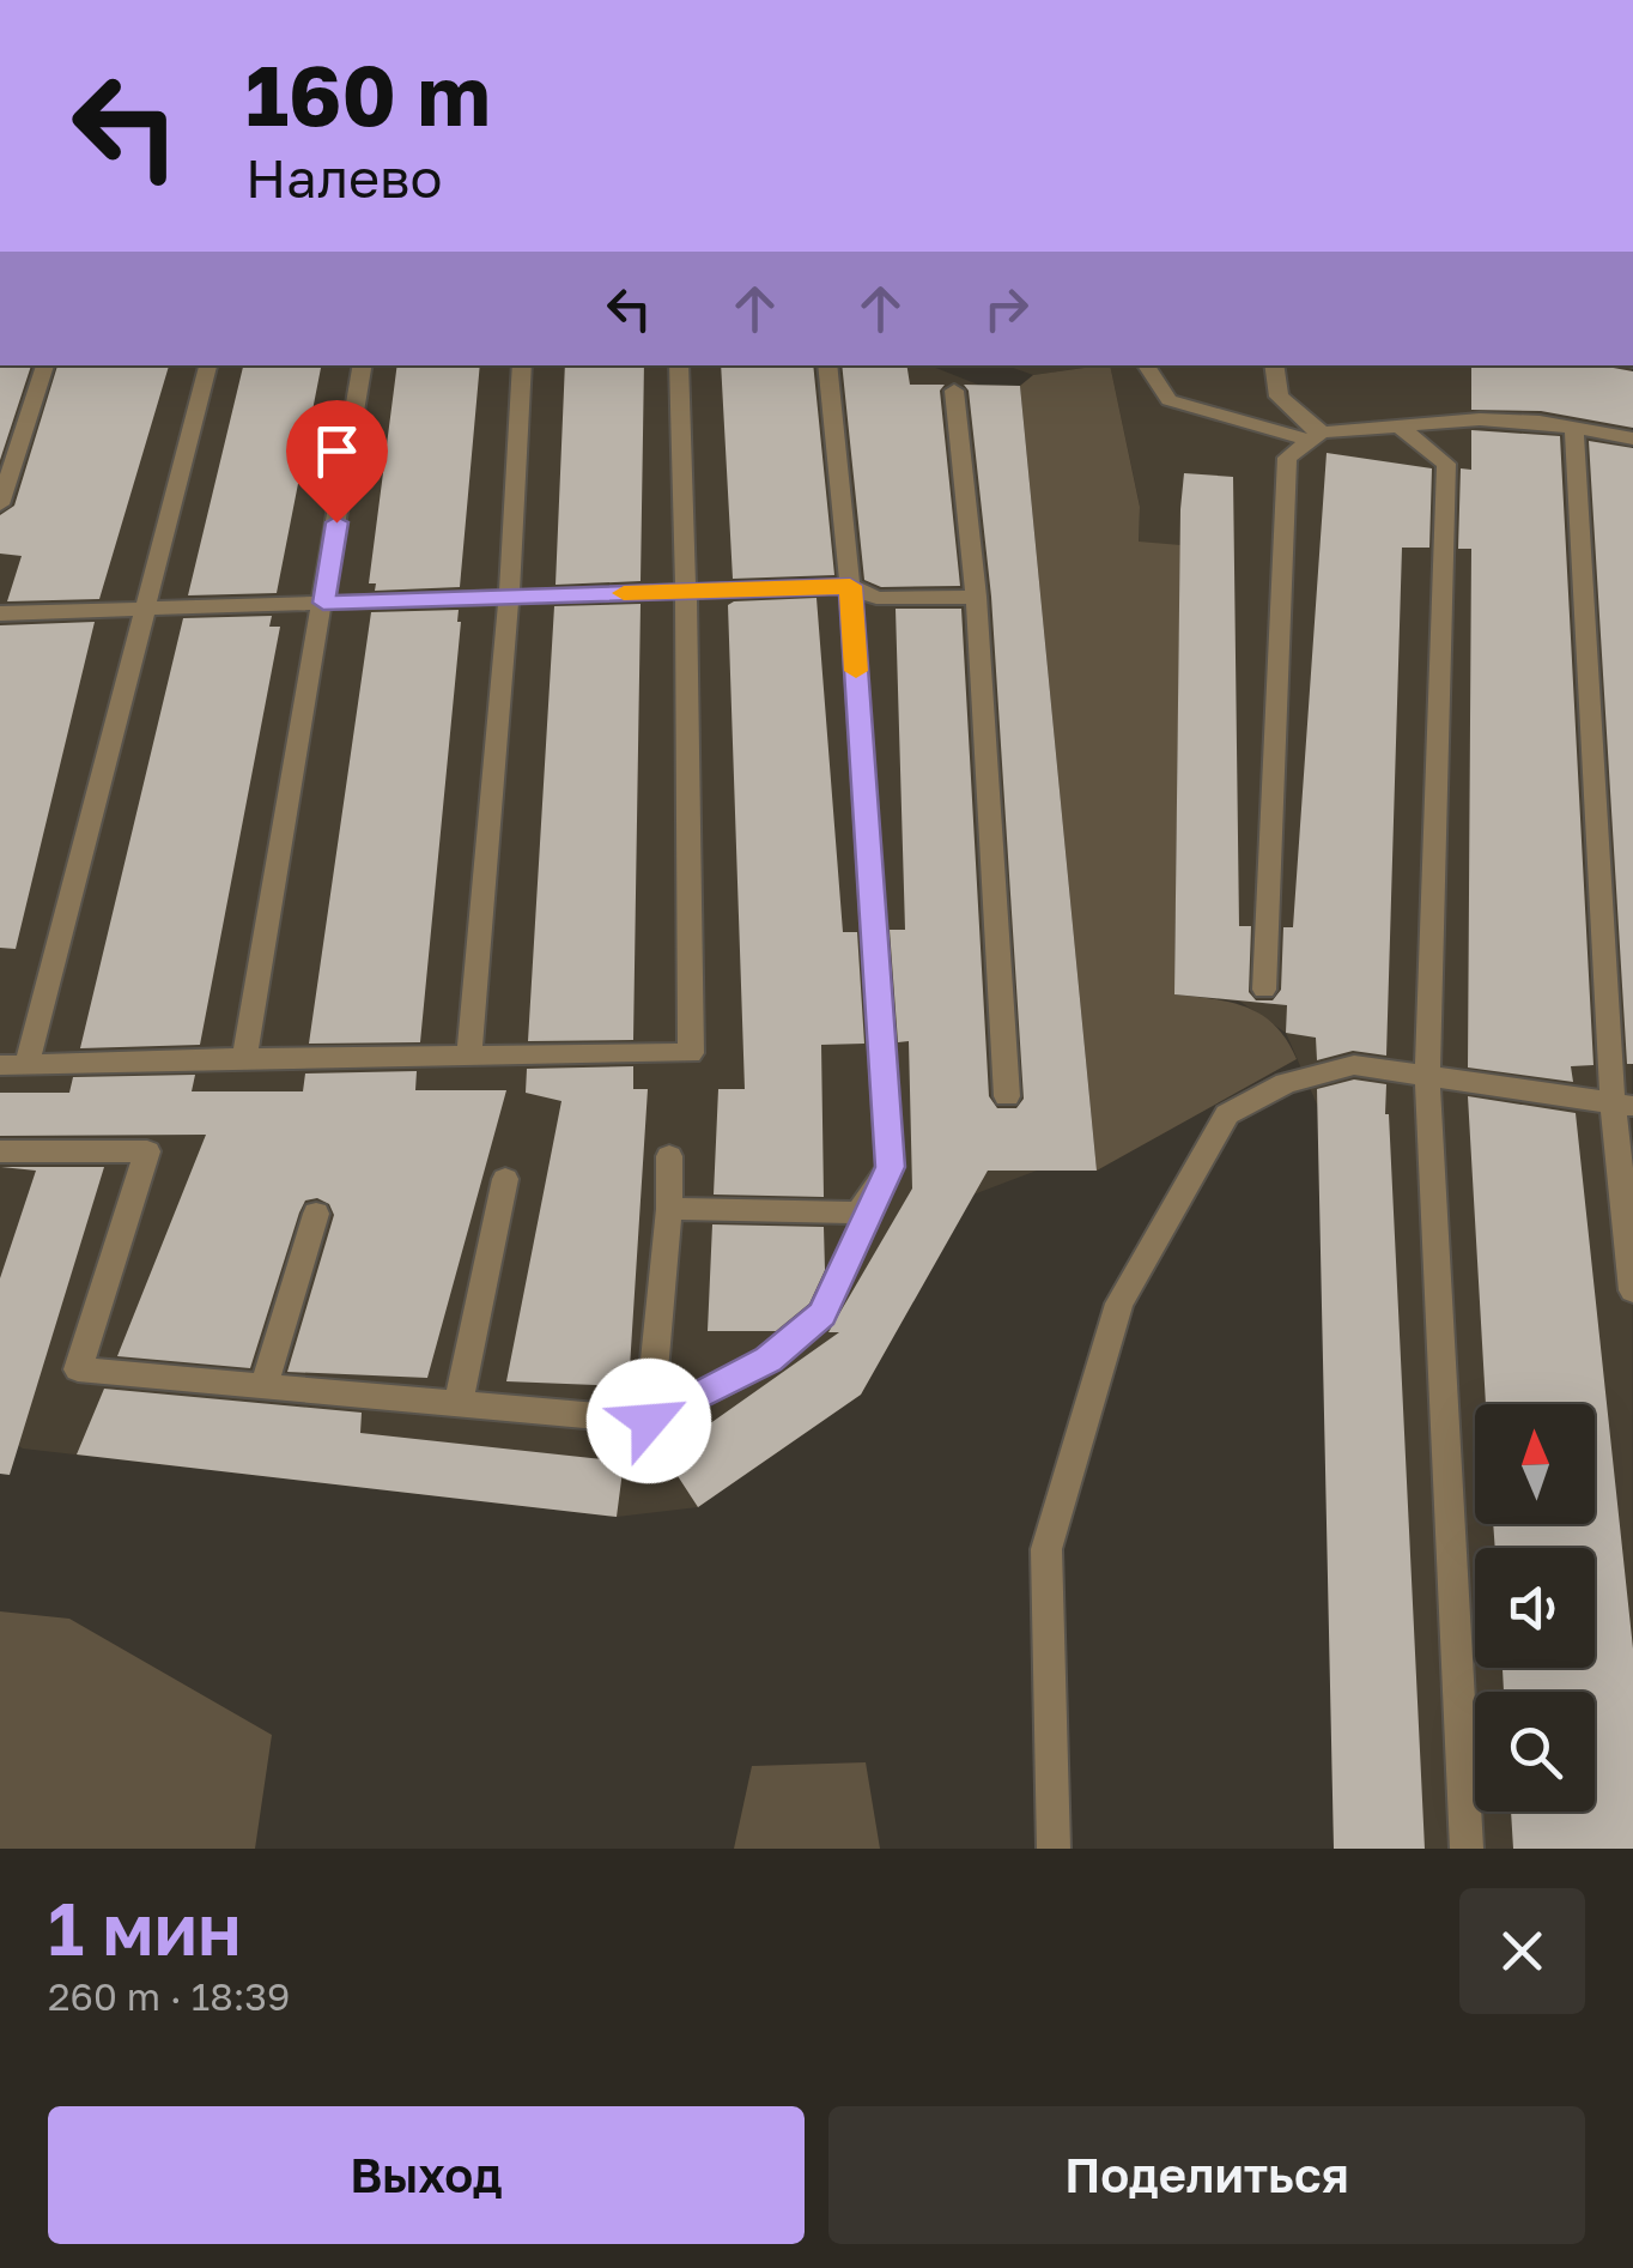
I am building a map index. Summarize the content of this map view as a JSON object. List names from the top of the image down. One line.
{"north":"top","page":{"turn":["160 m","Налево"],"heading":["1 мин","260 m · 18:39"],"buttons":["Выход","Поделиться"]}}
